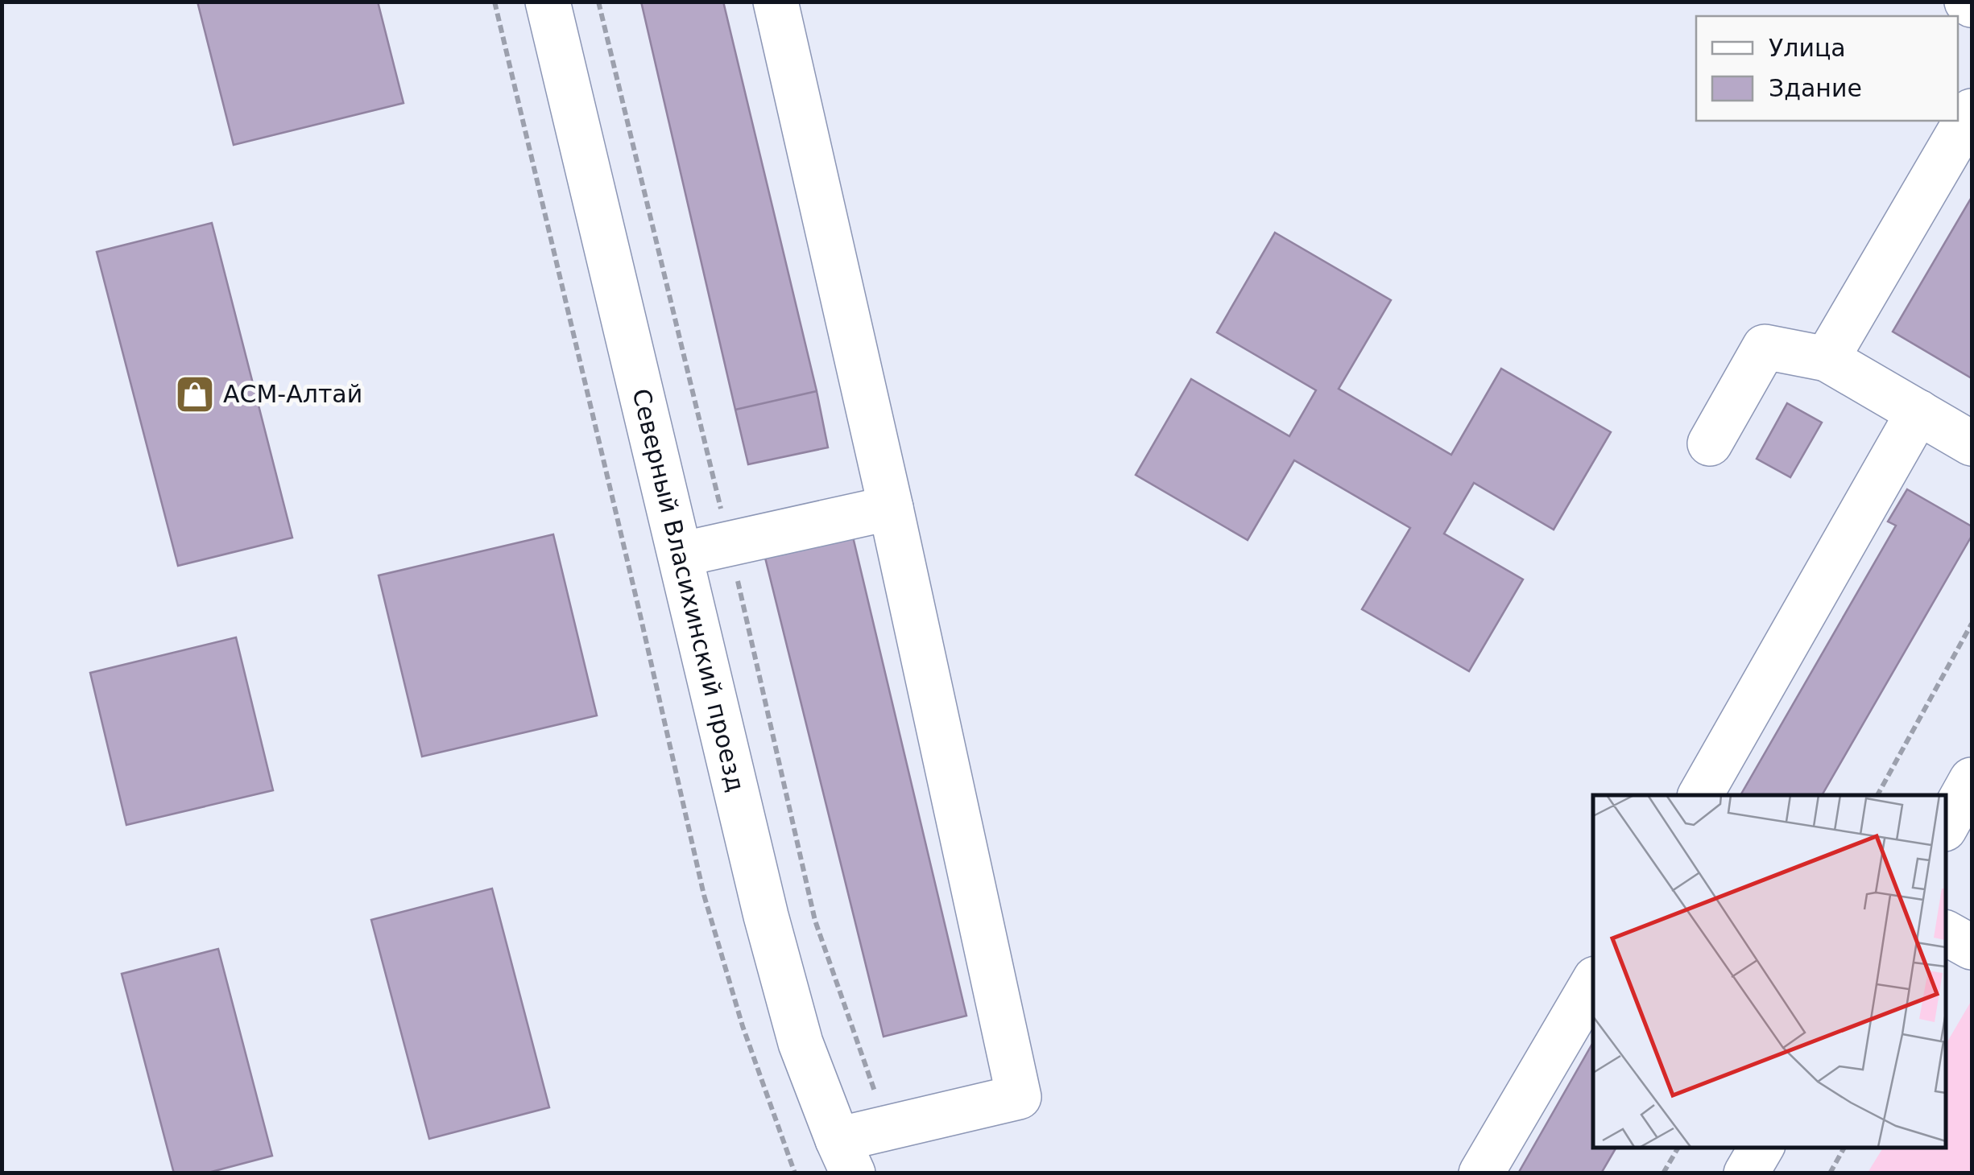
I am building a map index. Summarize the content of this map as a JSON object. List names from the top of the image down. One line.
{"streets":{"street":["Северный Власихинский проезд"]},"places":{"shop":["АСМ-Алтай"]},"legend":["Улица","Здание"]}
